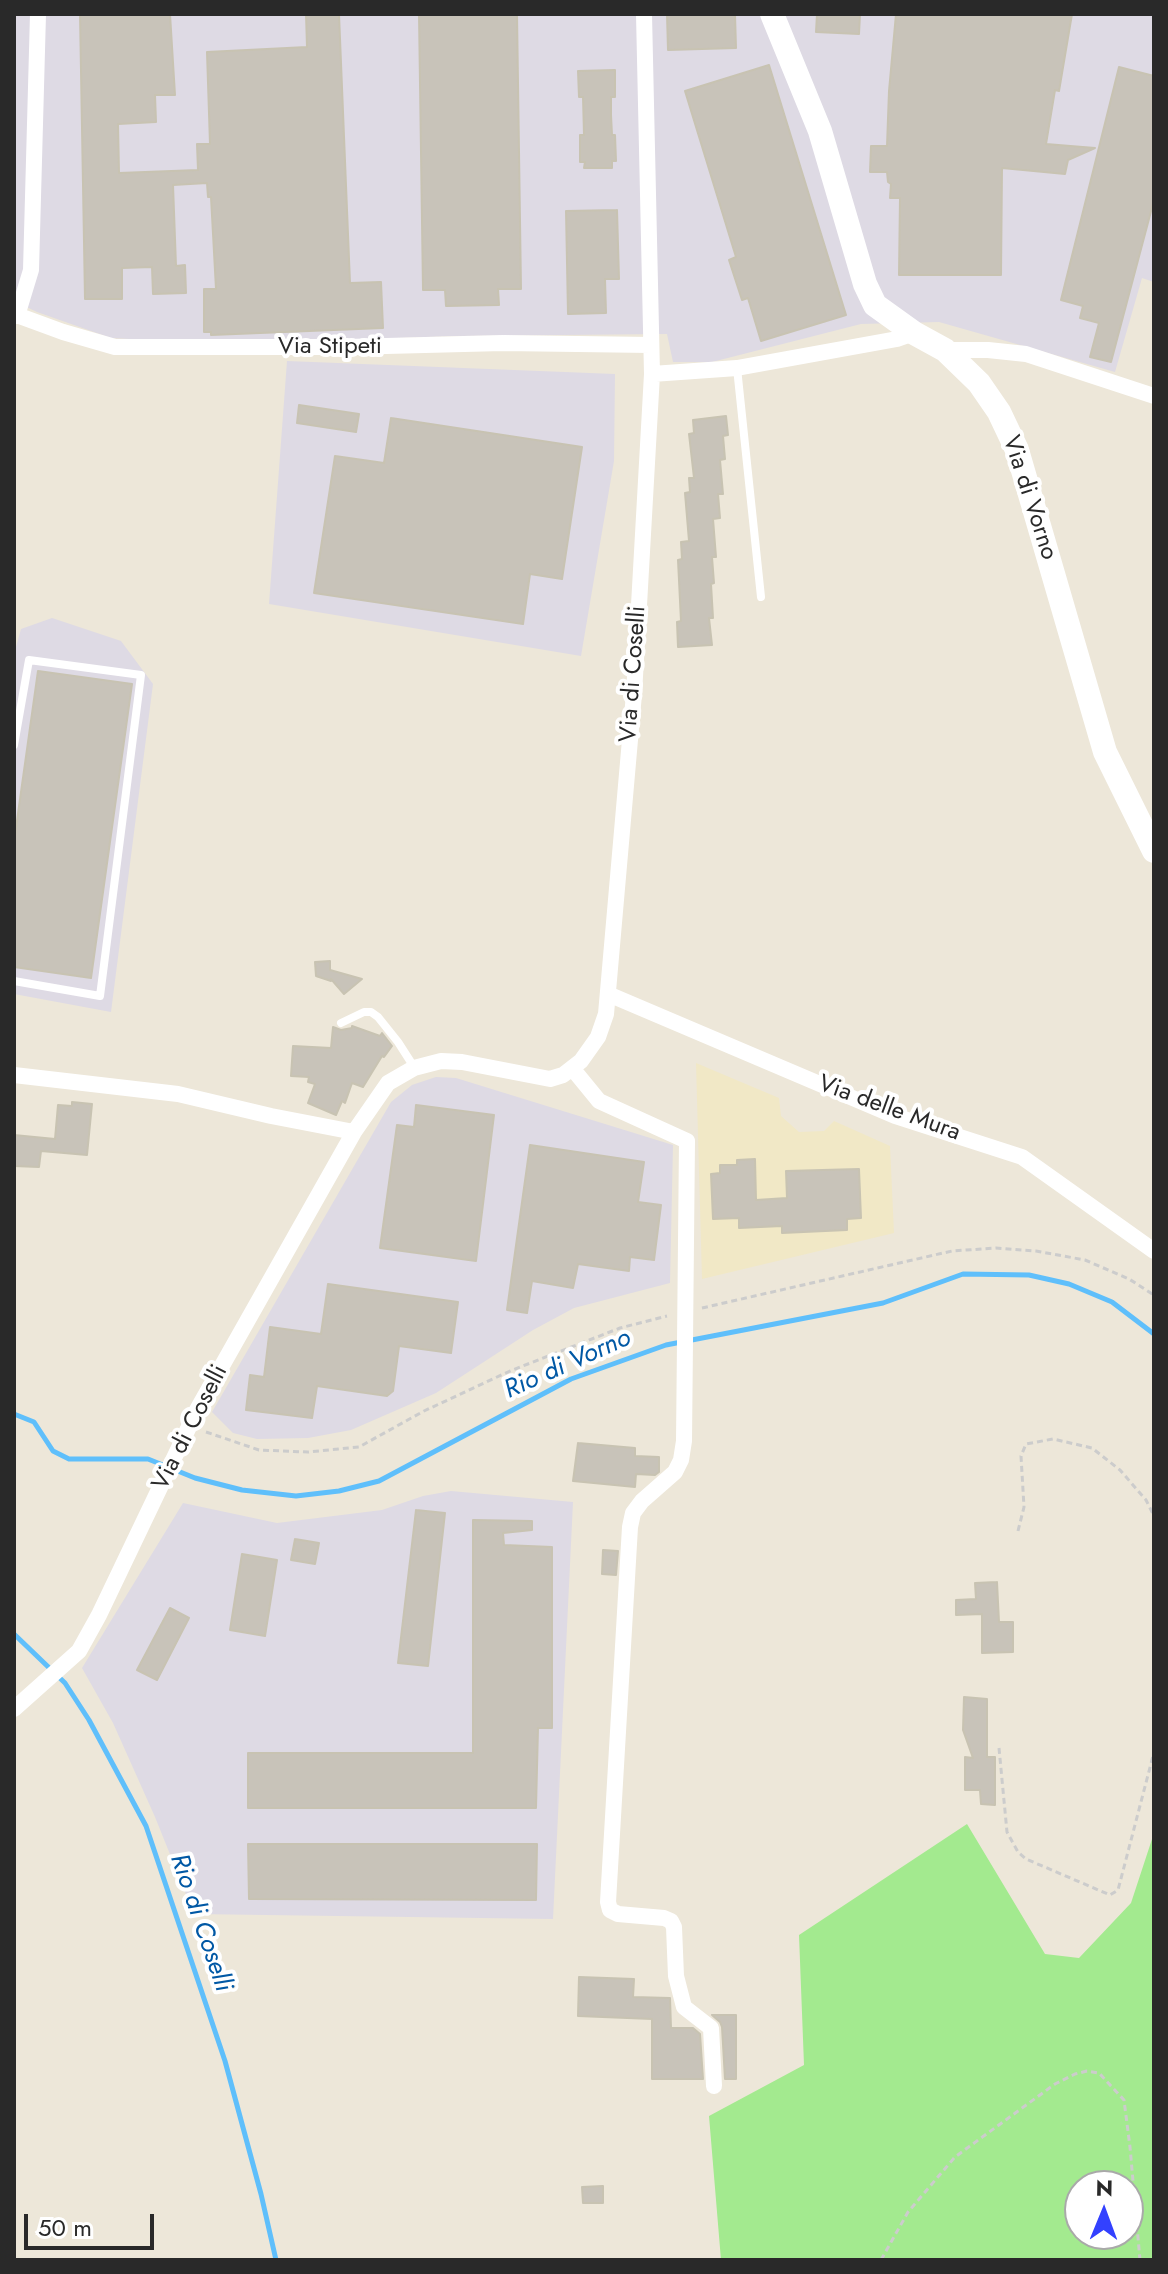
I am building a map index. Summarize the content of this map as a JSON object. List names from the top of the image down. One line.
{"streets":{"street":["Via Stipeti","Via di Vorno","Via di Coselli","Via delle Mura"]},"crossings":[["Via Stipeti","Via di Coselli"],["Via di Coselli","Via delle Mura"]],"water":["Rio di Vorno","Rio di Coselli"],"scale_bar":"50 m","north":"top"}
